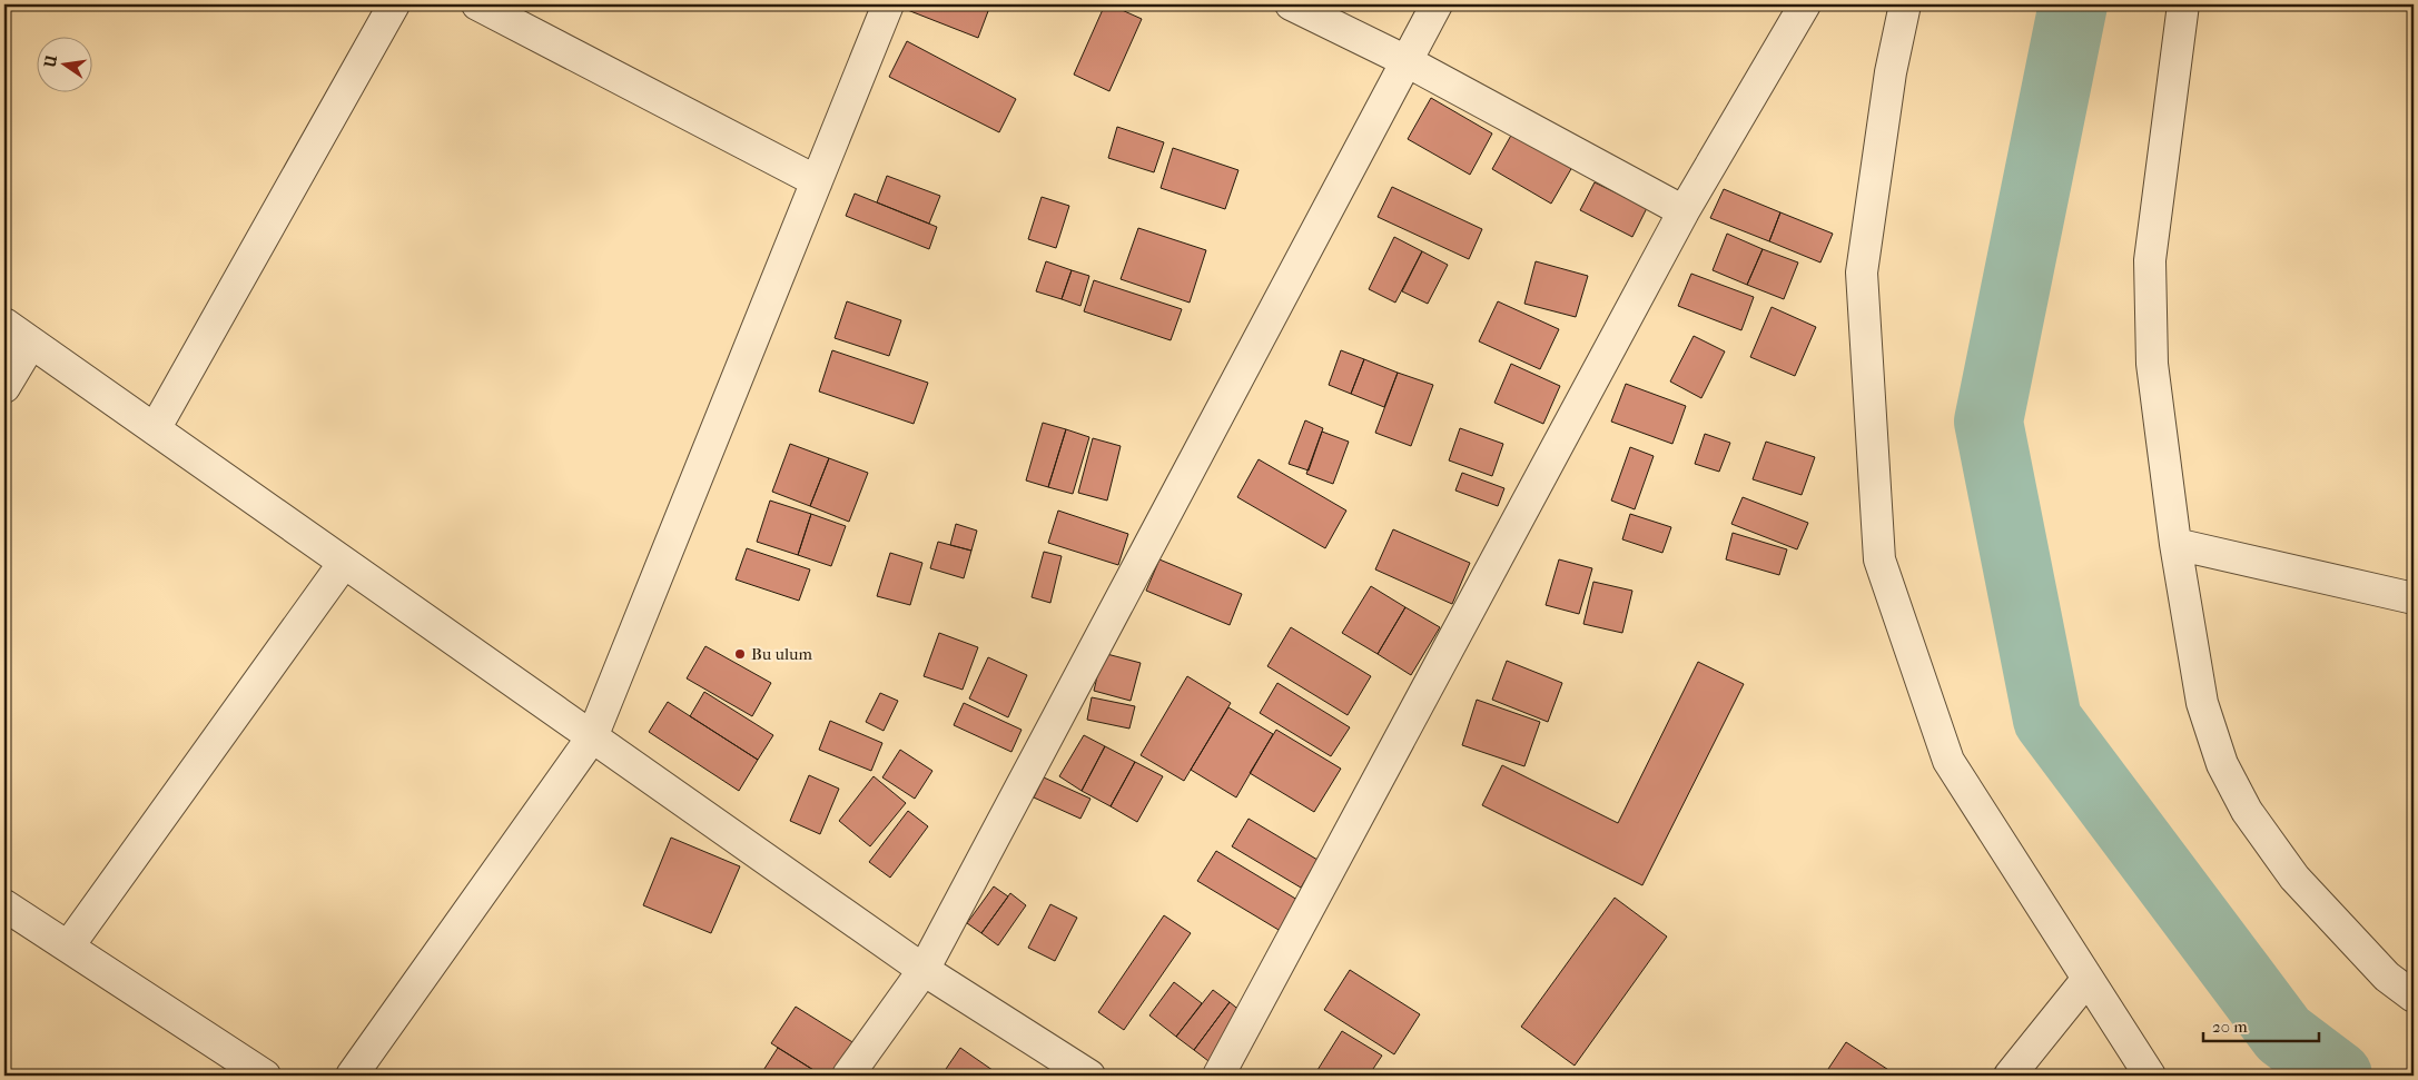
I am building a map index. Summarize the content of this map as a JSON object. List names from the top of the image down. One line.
{"places":["Bu ulum"],"scale_bar":"20 m","north":"left"}
